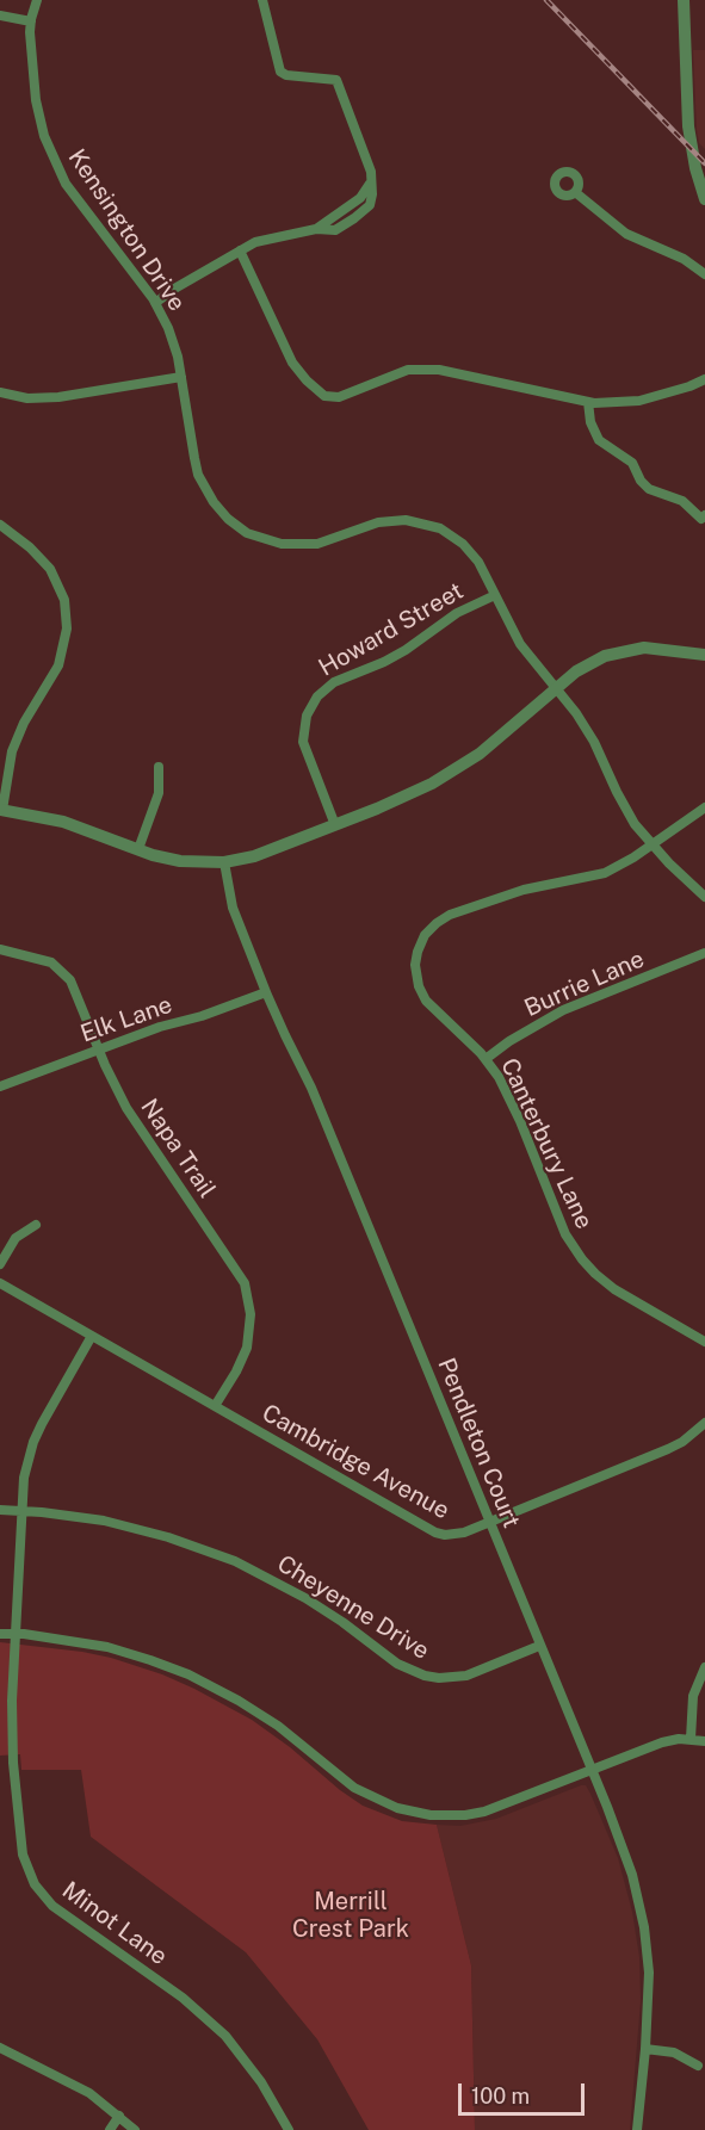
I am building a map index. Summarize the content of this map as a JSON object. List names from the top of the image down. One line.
{"streets":{"street":["Kensington Drive","Howard Street","Burrie Lane","Elk Lane","Canterbury Lane","Napa Trail","Pendleton Court","Cambridge Avenue","Cheyenne Drive","Minot Lane"]},"crossings":[["Kensington Drive","Howard Street"],["Kensington Drive","Canterbury Lane"],["Burrie Lane","Canterbury Lane"],["Elk Lane","Napa Trail"],["Elk Lane","Pendleton Court"],["Napa Trail","Cambridge Avenue"],["Pendleton Court","Cambridge Avenue"],["Pendleton Court","Cheyenne Drive"],["Cambridge Avenue","Minot Lane"],["Cheyenne Drive","Minot Lane"]],"parks":["Merrill Crest Park"],"scale_bar":"100 m"}
